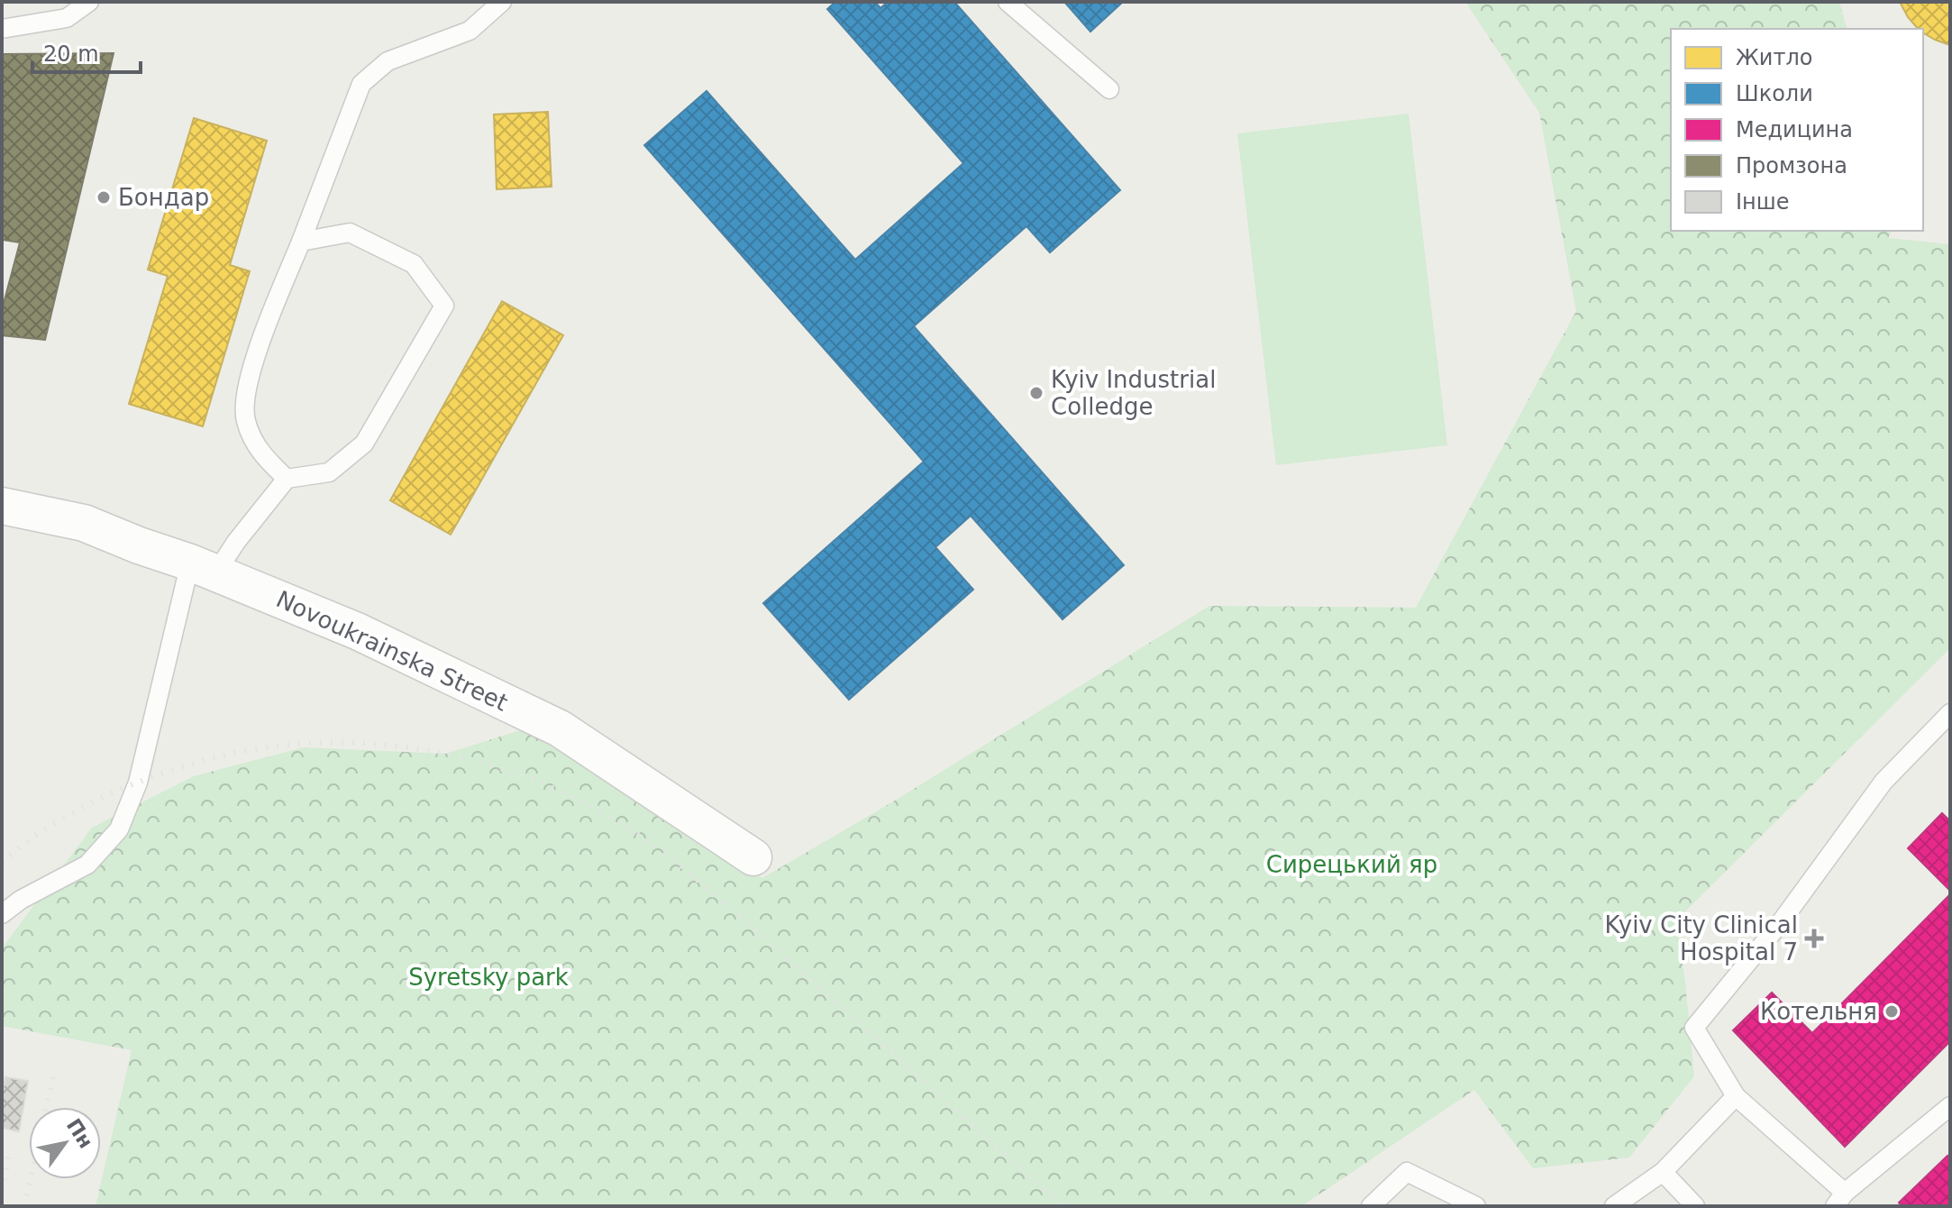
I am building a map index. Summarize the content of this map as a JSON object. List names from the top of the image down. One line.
{"streets":{"street":["Novoukrainska Street"]},"parks":["Сирецький яр","Syretsky park"],"places":{"other":["Бондар","Kyiv Industrial Colledge","Котельня"],"health":["Kyiv City Clinical Hospital 7"]},"legend":["Житло","Школи","Медицина","Промзона","Інше"],"scale_bar":"20 m","north":"top right"}
